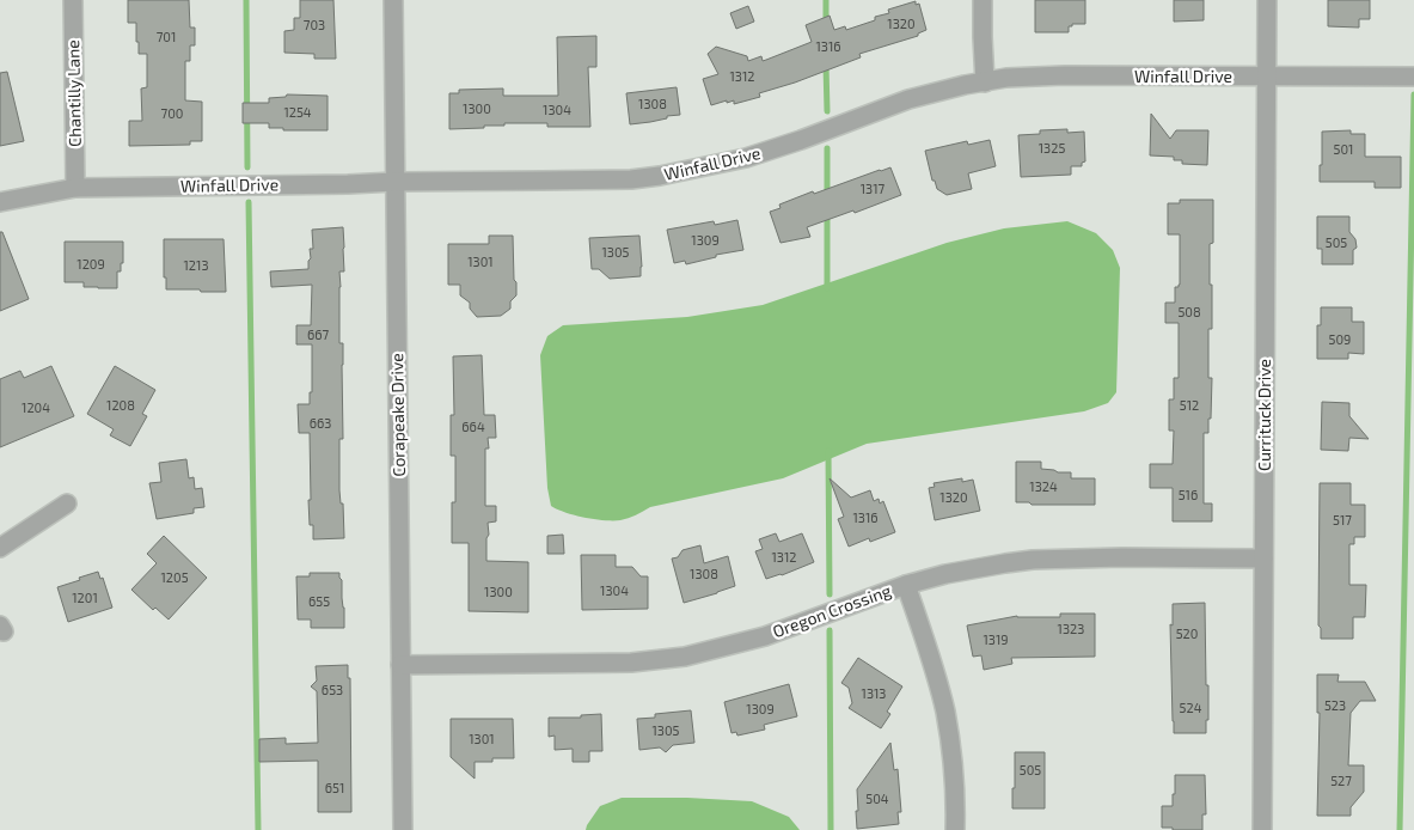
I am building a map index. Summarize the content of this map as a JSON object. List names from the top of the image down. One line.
{"streets":{"street":["Winfall Drive","Chantilly Lane","Corapeake Drive","Currituck Drive","Oregon Crossing"]},"crossings":[["Winfall Drive","Chantilly Lane"],["Winfall Drive","Corapeake Drive"],["Winfall Drive","Currituck Drive"],["Corapeake Drive","Oregon Crossing"],["Currituck Drive","Oregon Crossing"]],"house_numbers":["1320","703","701","1316","1312","1308","1300","1304","1254","700","1325","501","1317","1309","505","1305","1301","1209","1213","508","667","509","1208","512","1204","663","664","1324","516","1320","1316","517","1312","1308","1205","1304","1300","1201","655","1323","520","1319","653","1313","523","524","1309","1305","1301","505","527","651","504"]}
